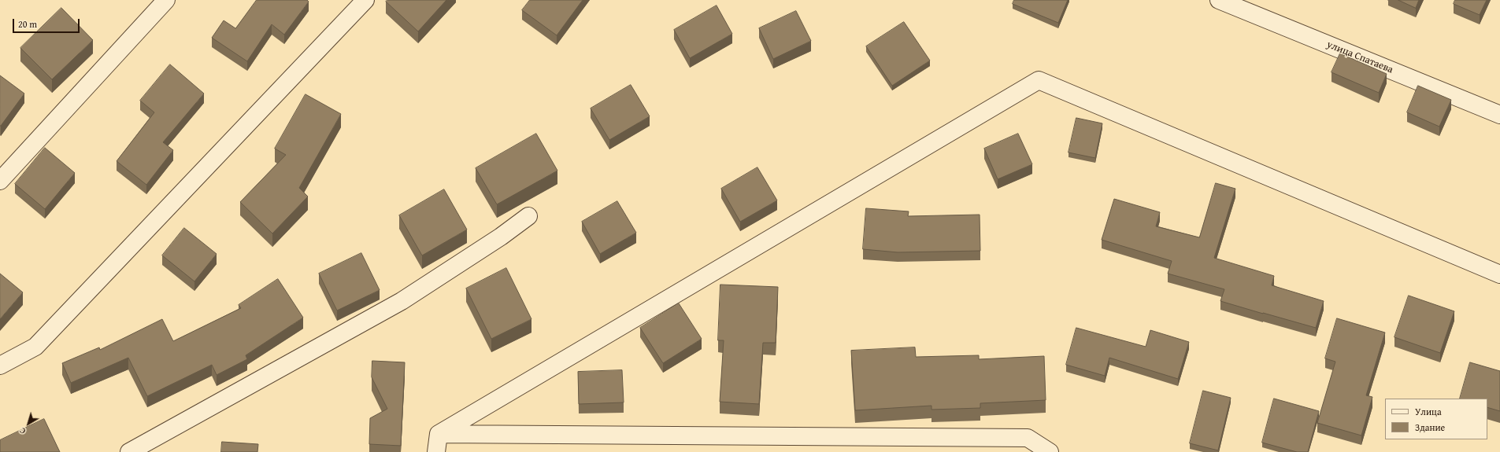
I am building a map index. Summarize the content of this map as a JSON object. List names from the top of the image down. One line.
{"streets":{"street":["улица Спатаева"]},"legend":["Улица","Здание"],"scale_bar":"20 m","north":"bottom left"}
